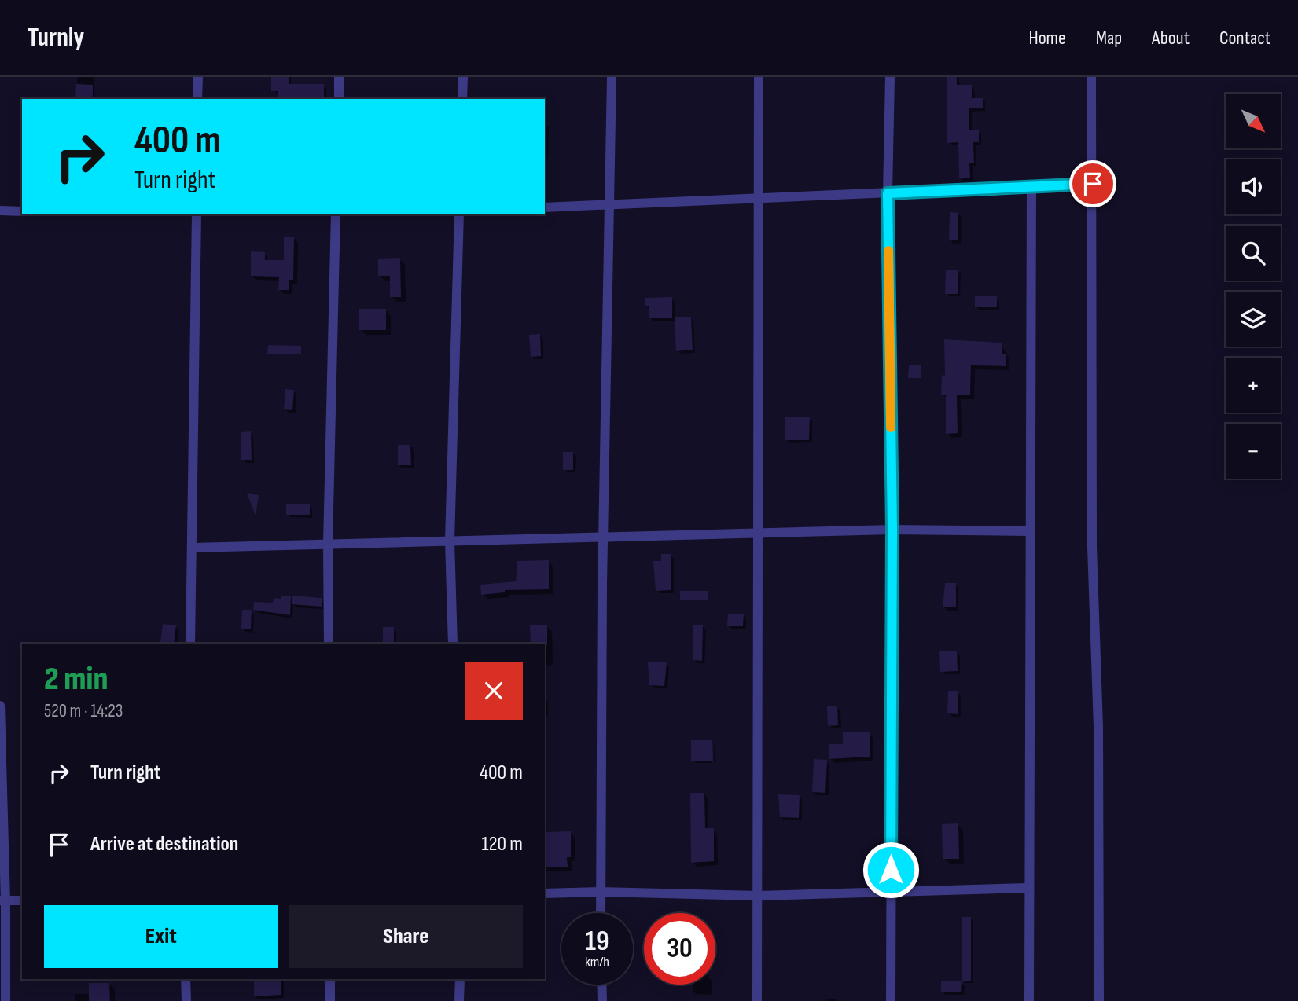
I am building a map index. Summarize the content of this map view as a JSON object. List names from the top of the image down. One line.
{"north":"bottom right","page":{"header":"Turnly","nav":["Home","Map","About","Contact"],"map_buttons":["+","−"],"turn":["400 m","Turn right"],"heading":["2 min","520 m · 14:23"],"list":[{"name":"Turn right","value":"400 m"},{"name":"Arrive at destination","value":"120 m"}],"buttons":["Exit","Share"],"speed":"19 km/h","limit":"30"}}
